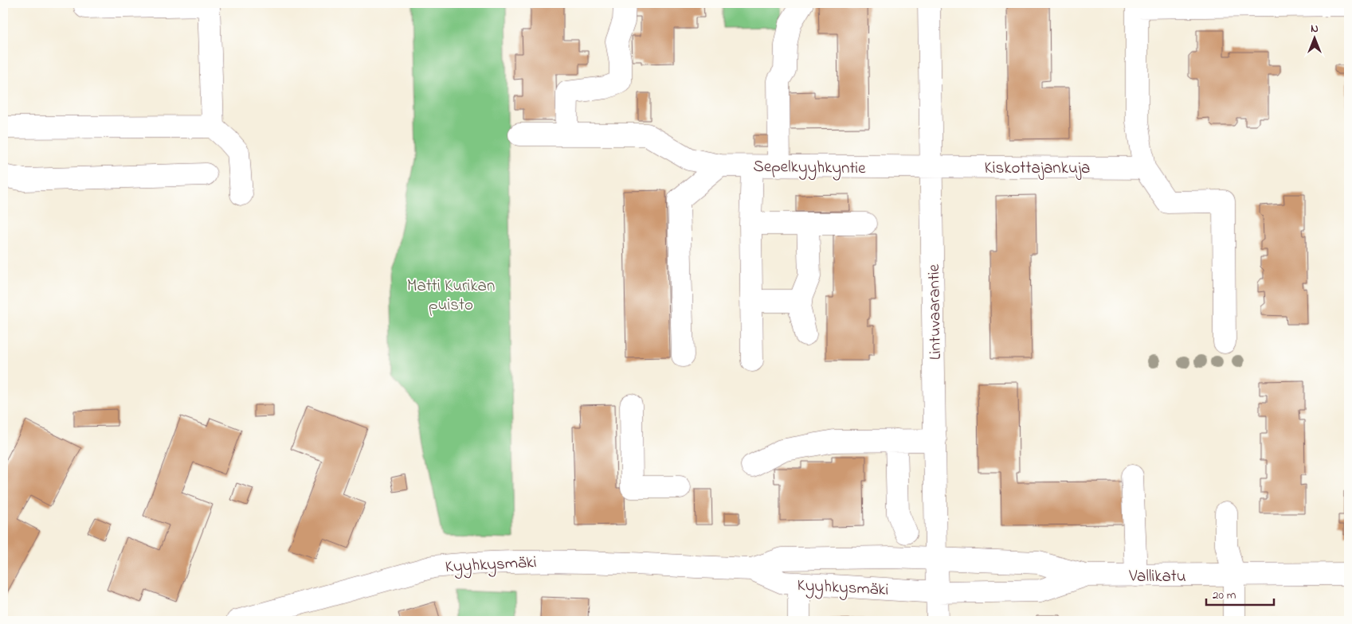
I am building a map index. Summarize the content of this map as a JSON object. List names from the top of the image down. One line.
{"streets":{"street":["Sepelkyyhkyntie","Kiskottajankuja","Lintuvaarantie","Kyyhkysmäki","Vallikatu"]},"crossings":[["Sepelkyyhkyntie","Kiskottajankuja"],["Sepelkyyhkyntie","Lintuvaarantie"],["Kiskottajankuja","Lintuvaarantie"],["Lintuvaarantie","Kyyhkysmäki"],["Lintuvaarantie","Vallikatu"],["Kyyhkysmäki","Vallikatu"]],"parks":["Matti Kurikan puisto"],"scale_bar":"20 m","north":"top"}
